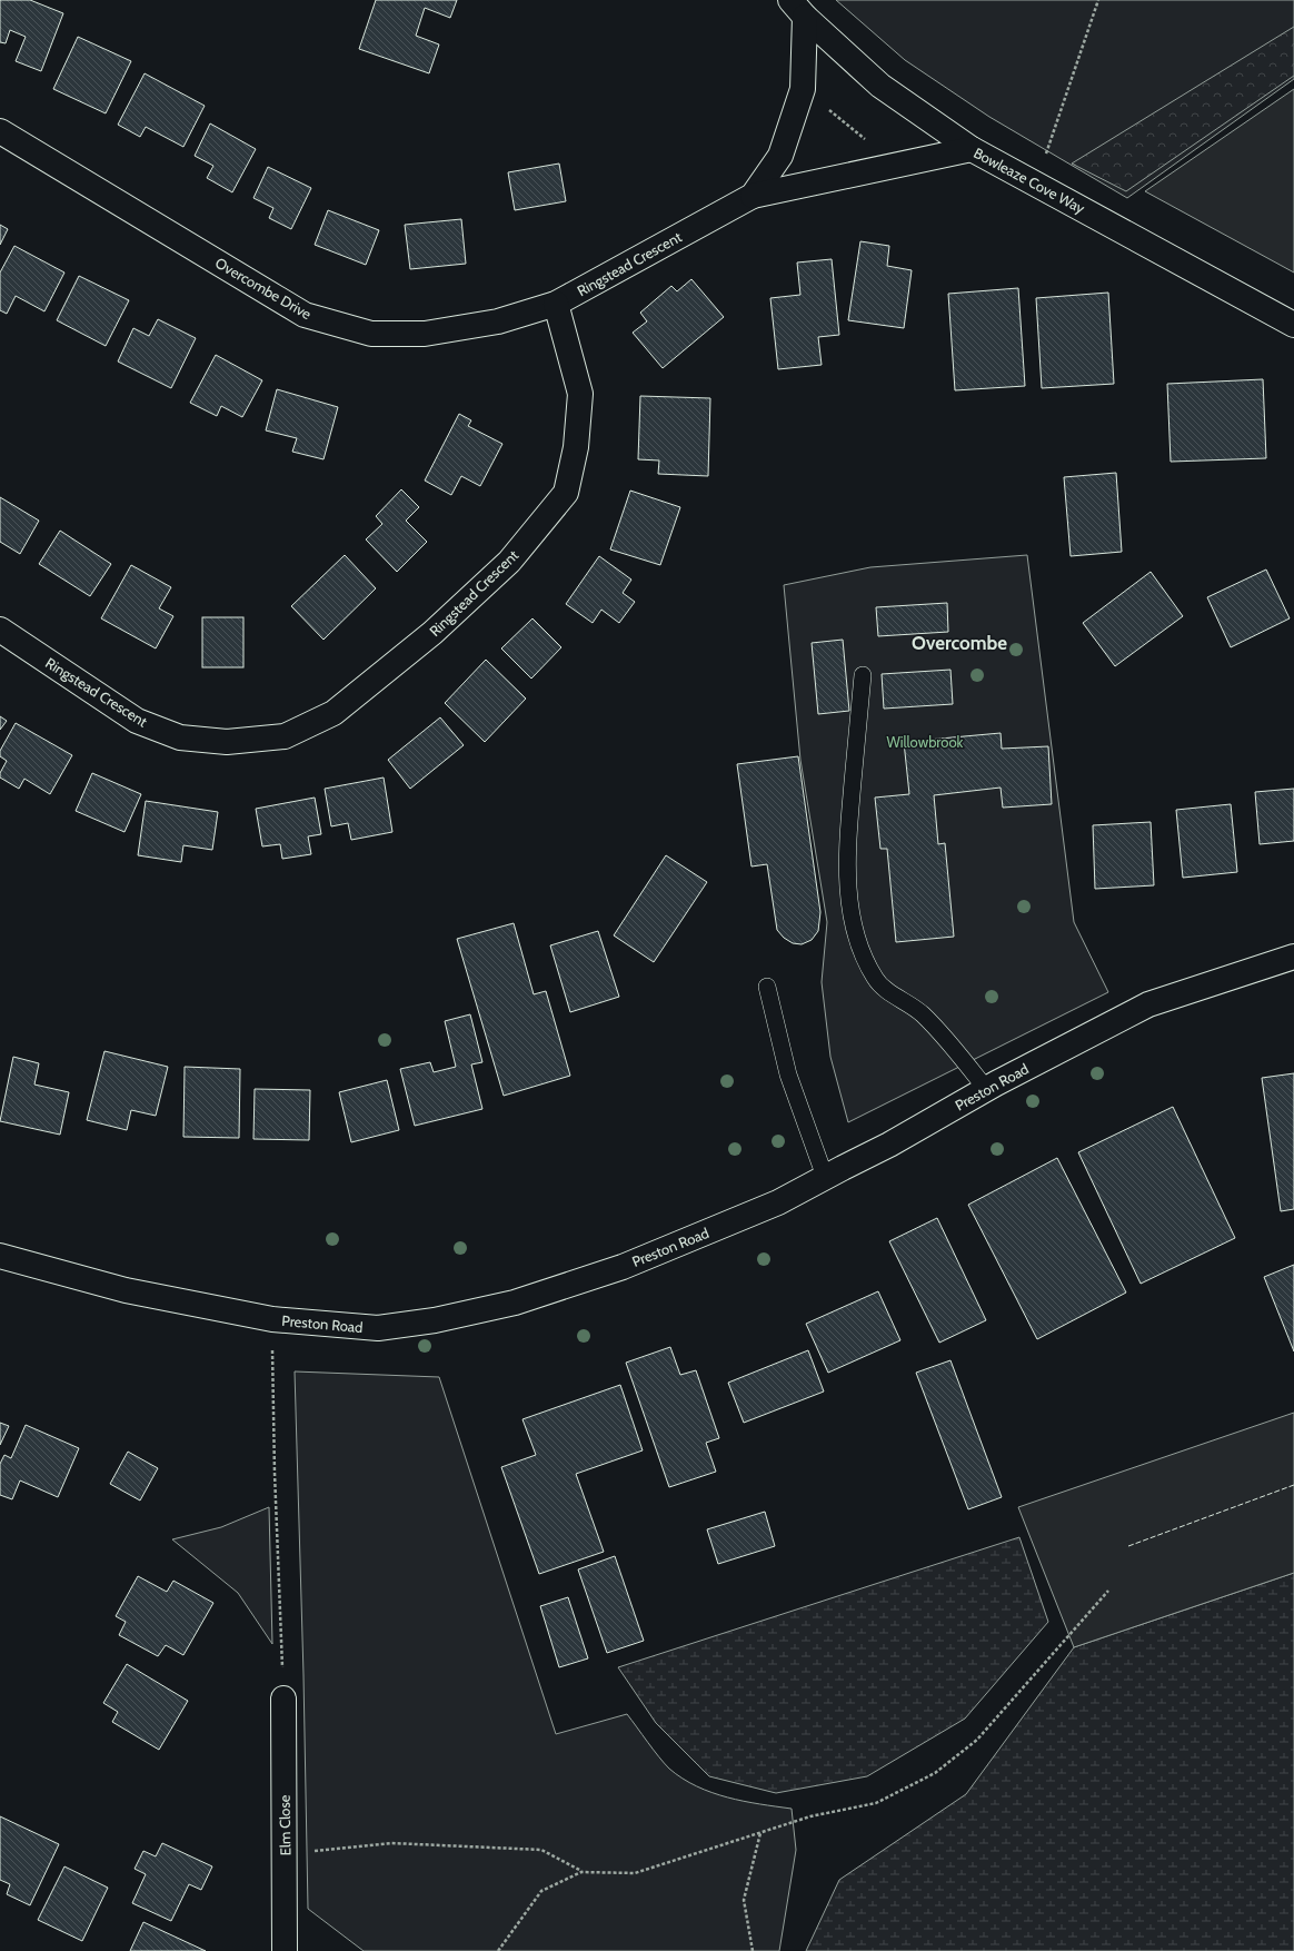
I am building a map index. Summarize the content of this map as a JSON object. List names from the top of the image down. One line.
{"streets":{"street":["Bowleaze Cove Way","Ringstead Crescent","Overcombe Drive","Preston Road","Elm Close"]},"crossings":[["Bowleaze Cove Way","Ringstead Crescent"],["Ringstead Crescent","Overcombe Drive"]],"districts":["Overcombe"],"parks":["Willowbrook"]}
